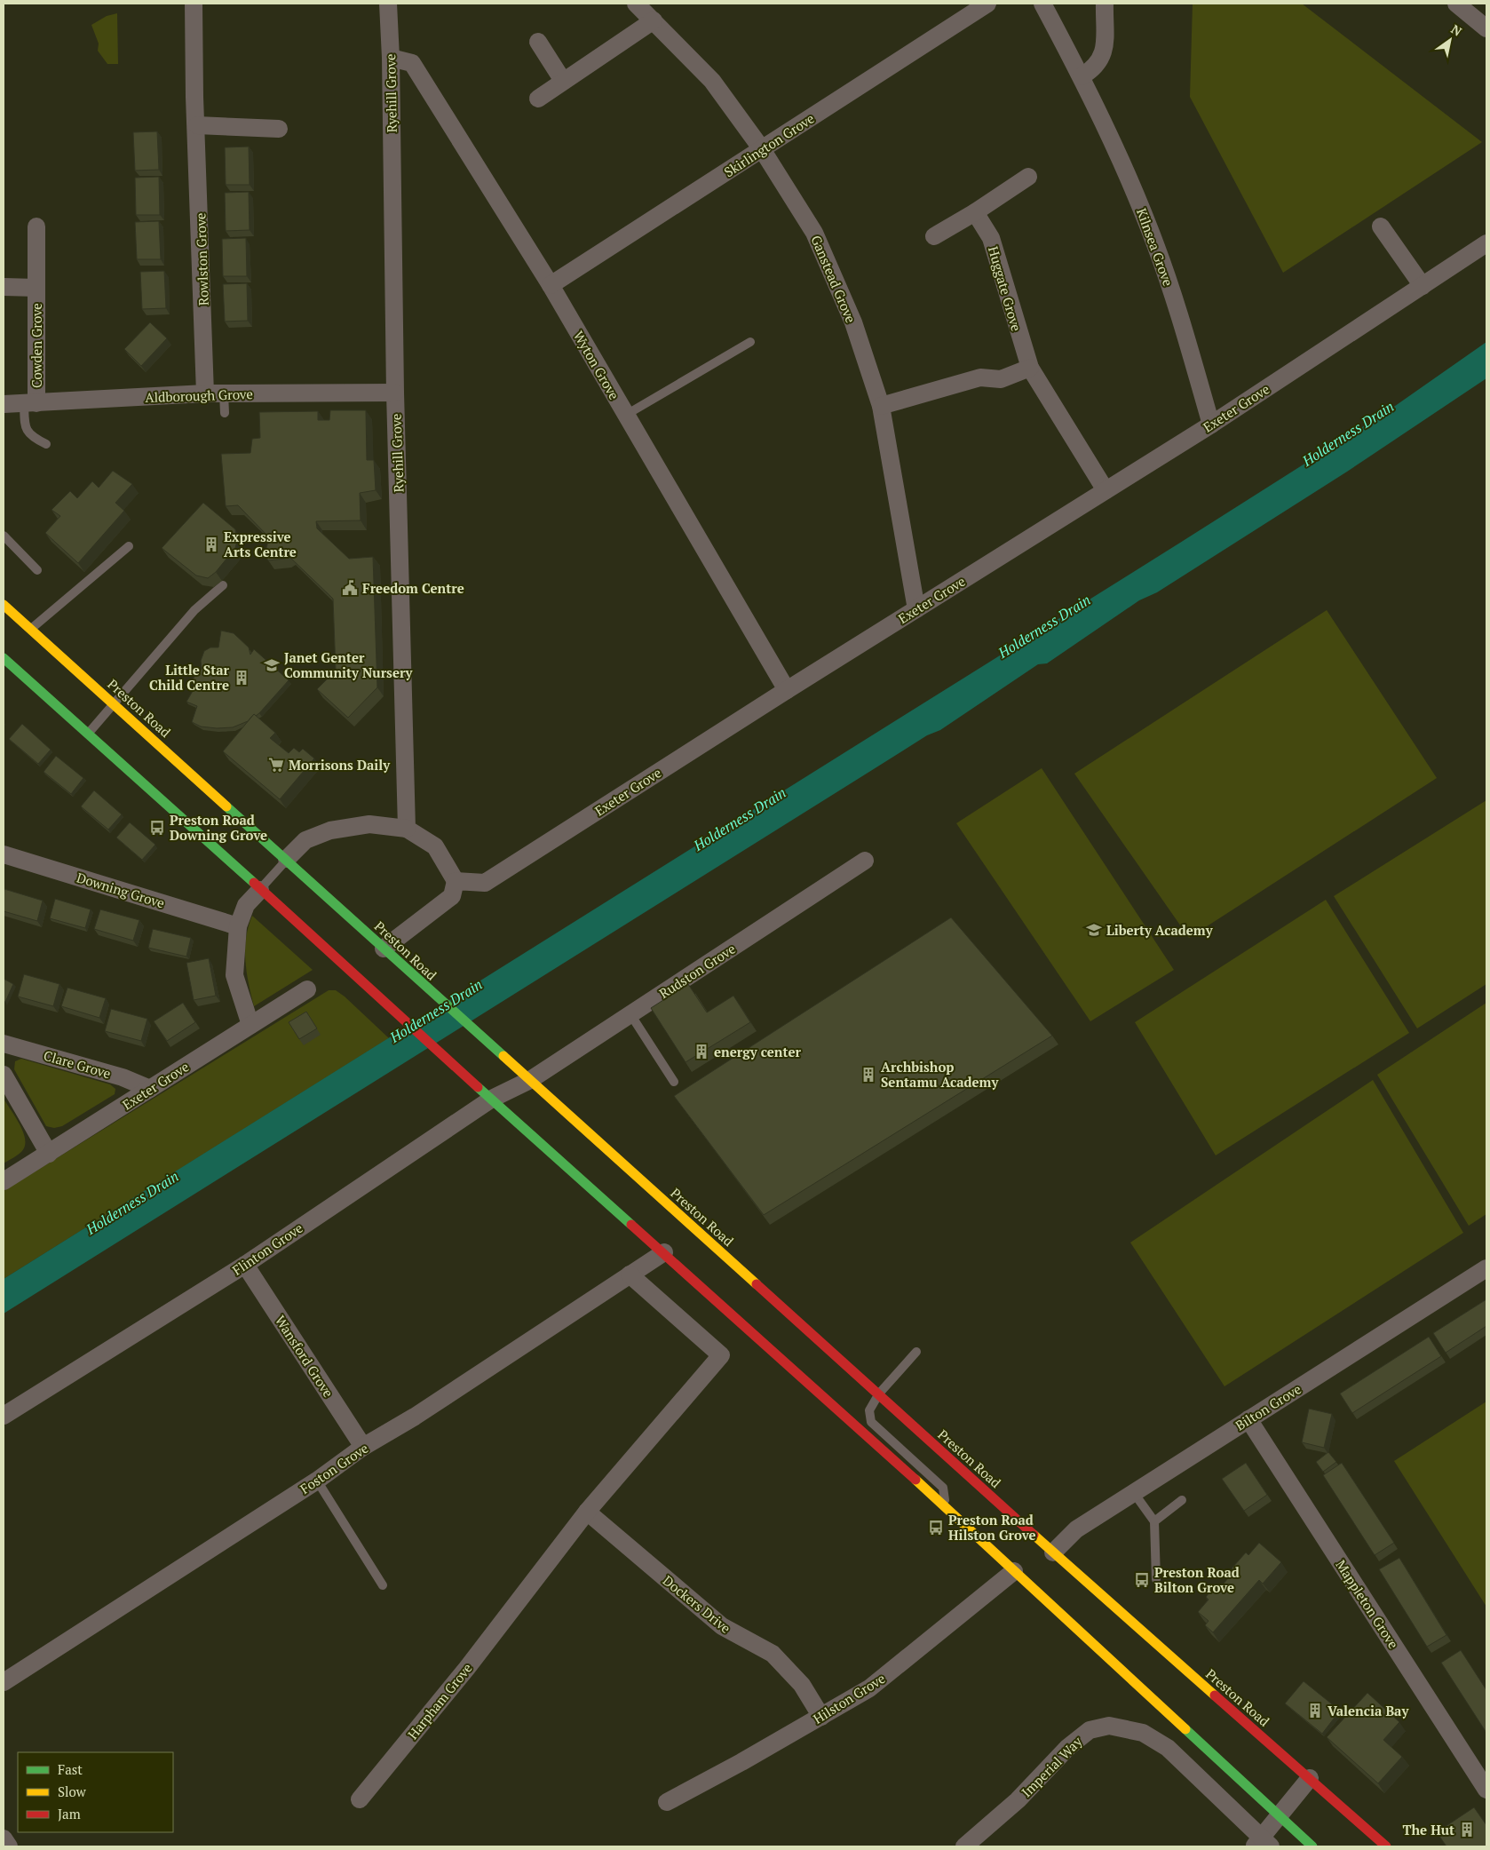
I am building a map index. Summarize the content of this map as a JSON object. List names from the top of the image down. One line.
{"streets":{"street":["Ryehill Grove","Skirlington Grove","Kilnsea Grove","Rowlston Grove","Ganstead Grove","Huggate Grove","Cowden Grove","Wyton Grove","Aldborough Grove","Exeter Grove","Preston Road","Downing Grove","Rudston Grove","Clare Grove","Flinton Grove","Wansford Grove","Bilton Grove","Foston Grove","Dockers Drive","Mappleton Grove","Hilston Grove","Harpham Grove","Imperial Way"]},"crossings":[["Ryehill Grove","Wyton Grove"],["Ryehill Grove","Aldborough Grove"],["Skirlington Grove","Ganstead Grove"],["Skirlington Grove","Wyton Grove"],["Kilnsea Grove","Exeter Grove"],["Rowlston Grove","Aldborough Grove"],["Ganstead Grove","Exeter Grove"],["Huggate Grove","Exeter Grove"],["Cowden Grove","Aldborough Grove"],["Wyton Grove","Exeter Grove"],["Exeter Grove","Clare Grove"],["Preston Road","Rudston Grove"],["Preston Road","Flinton Grove"],["Preston Road","Bilton Grove"],["Rudston Grove","Flinton Grove"],["Flinton Grove","Wansford Grove"],["Wansford Grove","Foston Grove"],["Bilton Grove","Mappleton Grove"],["Foston Grove","Harpham Grove"],["Dockers Drive","Hilston Grove"],["Dockers Drive","Harpham Grove"]],"water":["Holderness Drain"],"places":{"building":["Expressive Arts Centre","Little Star Child Centre","energy center","Archbishop Sentamu Academy","Valencia Bay","The Hut"],"public building":["Freedom Centre"],"school or university":["Janet Genter Community Nursery","Liberty Academy"],"supermarket":["Morrisons Daily"],"bus stop":["Preston Road Downing Grove","Preston Road Hilston Grove","Preston Road Bilton Grove"]},"legend":["Fast","Slow","Jam"],"north":"top right"}
